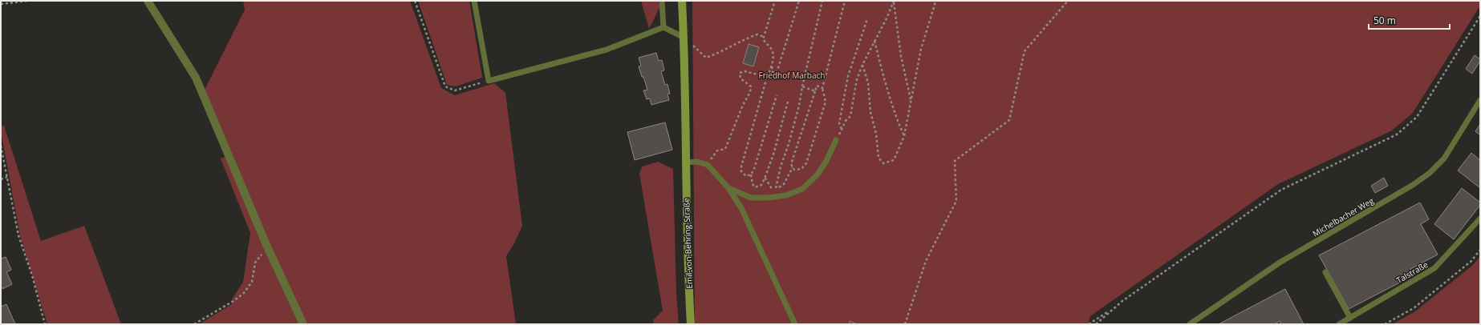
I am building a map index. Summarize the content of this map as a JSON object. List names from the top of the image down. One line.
{"streets":{"main road":["Emil-von-Behring-Straße"],"lane":["Michelbacher Weg","Talstraße"]},"parks":["Friedhof Marbach"],"scale_bar":"50 m"}
